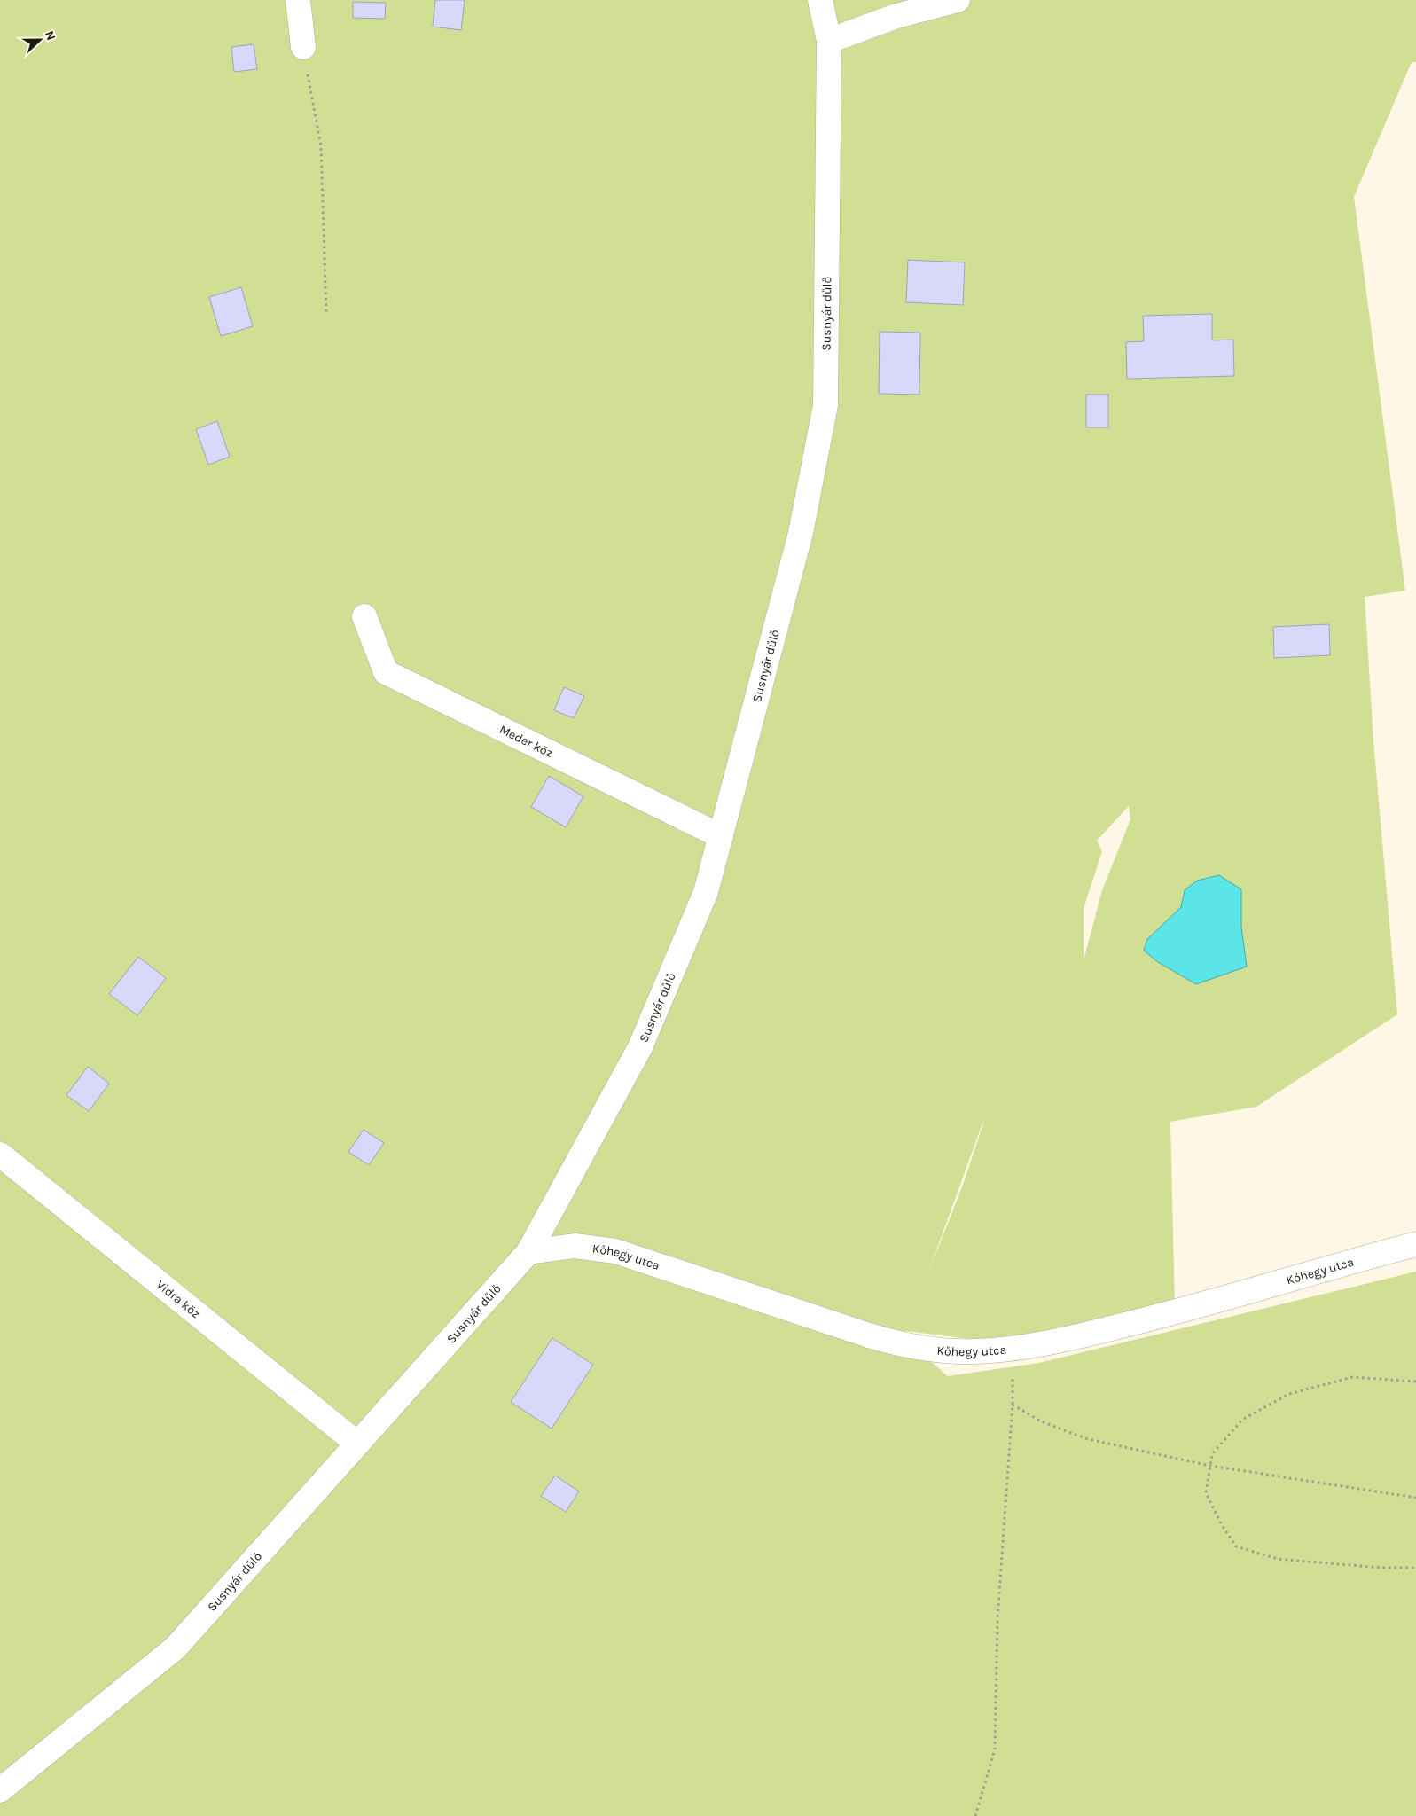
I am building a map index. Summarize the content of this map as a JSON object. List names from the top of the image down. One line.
{"streets":{"street":["Susnyár dűlő","Meder köz","Kőhegy utca","Vidra köz"]},"crossings":[["Susnyár dűlő","Meder köz"],["Susnyár dűlő","Kőhegy utca"],["Susnyár dűlő","Vidra köz"]],"north":"right"}
